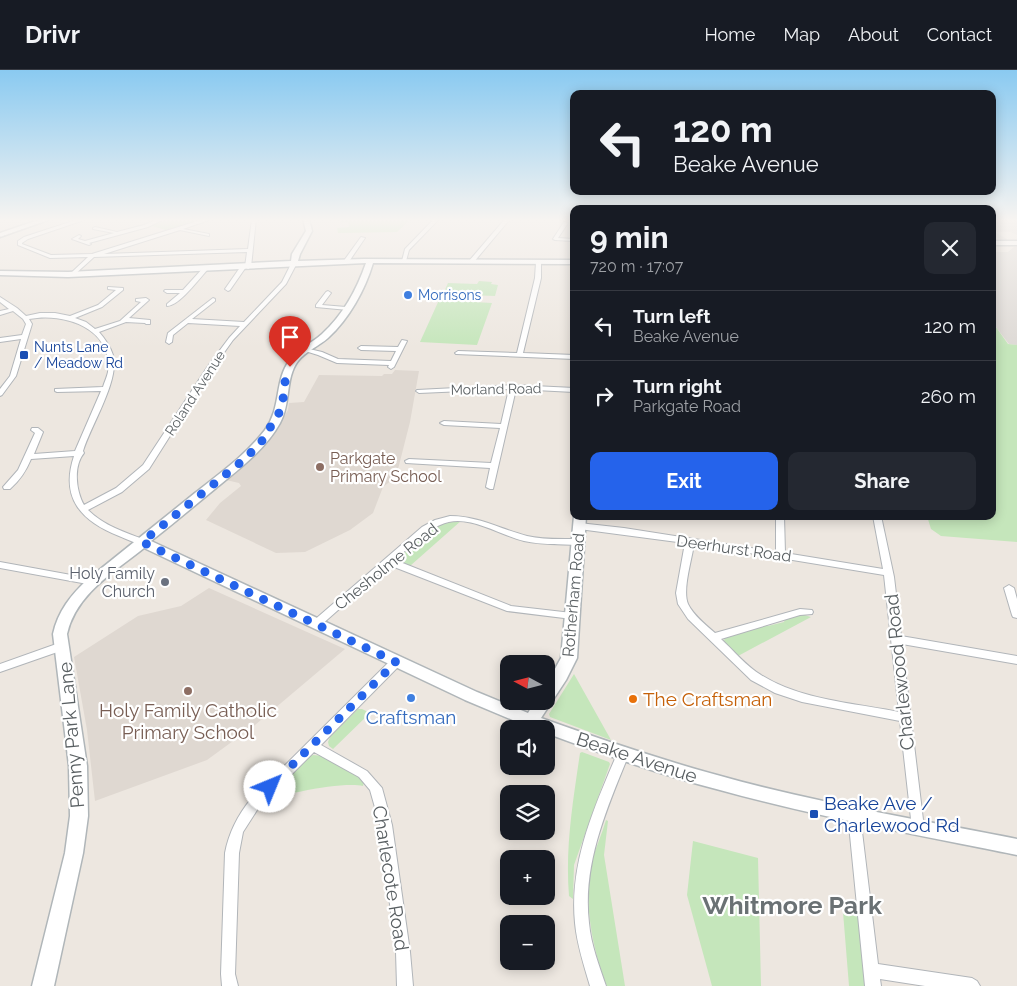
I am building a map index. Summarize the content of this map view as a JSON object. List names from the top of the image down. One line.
{"streets":{"street":["Morland Road","Roland Avenue","Deerhurst Road","Chesholme Road","Rotherham Road","Charlewood Road","Penny Park Lane","Beake Avenue","Charlecote Road"]},"crossings":[["Deerhurst Road","Rotherham Road"],["Deerhurst Road","Charlewood Road"],["Chesholme Road","Rotherham Road"],["Chesholme Road","Beake Avenue"],["Charlewood Road","Beake Avenue"],["Penny Park Lane","Beake Avenue"]],"districts":["Whitmore Park"],"places":{"other":["Morrisons","Parkgate Primary School","Holy Family Church","Holy Family Catholic Primary School","Craftsman","The Craftsman"],"transit":["Nunts Lane / Meadow Rd","Beake Ave / Charlewood Rd"]},"north":"left","page":{"header":"Drivr","nav":["Home","Map","About","Contact"],"turn":["120 m","Beake Avenue"],"heading":["9 min","720 m · 17:07"],"list":[{"name":"Turn left","note":"Beake Avenue","value":"120 m"},{"name":"Turn right","note":"Parkgate Road","value":"260 m"}],"buttons":["Exit","Share"],"map_buttons":["+","−"]}}
